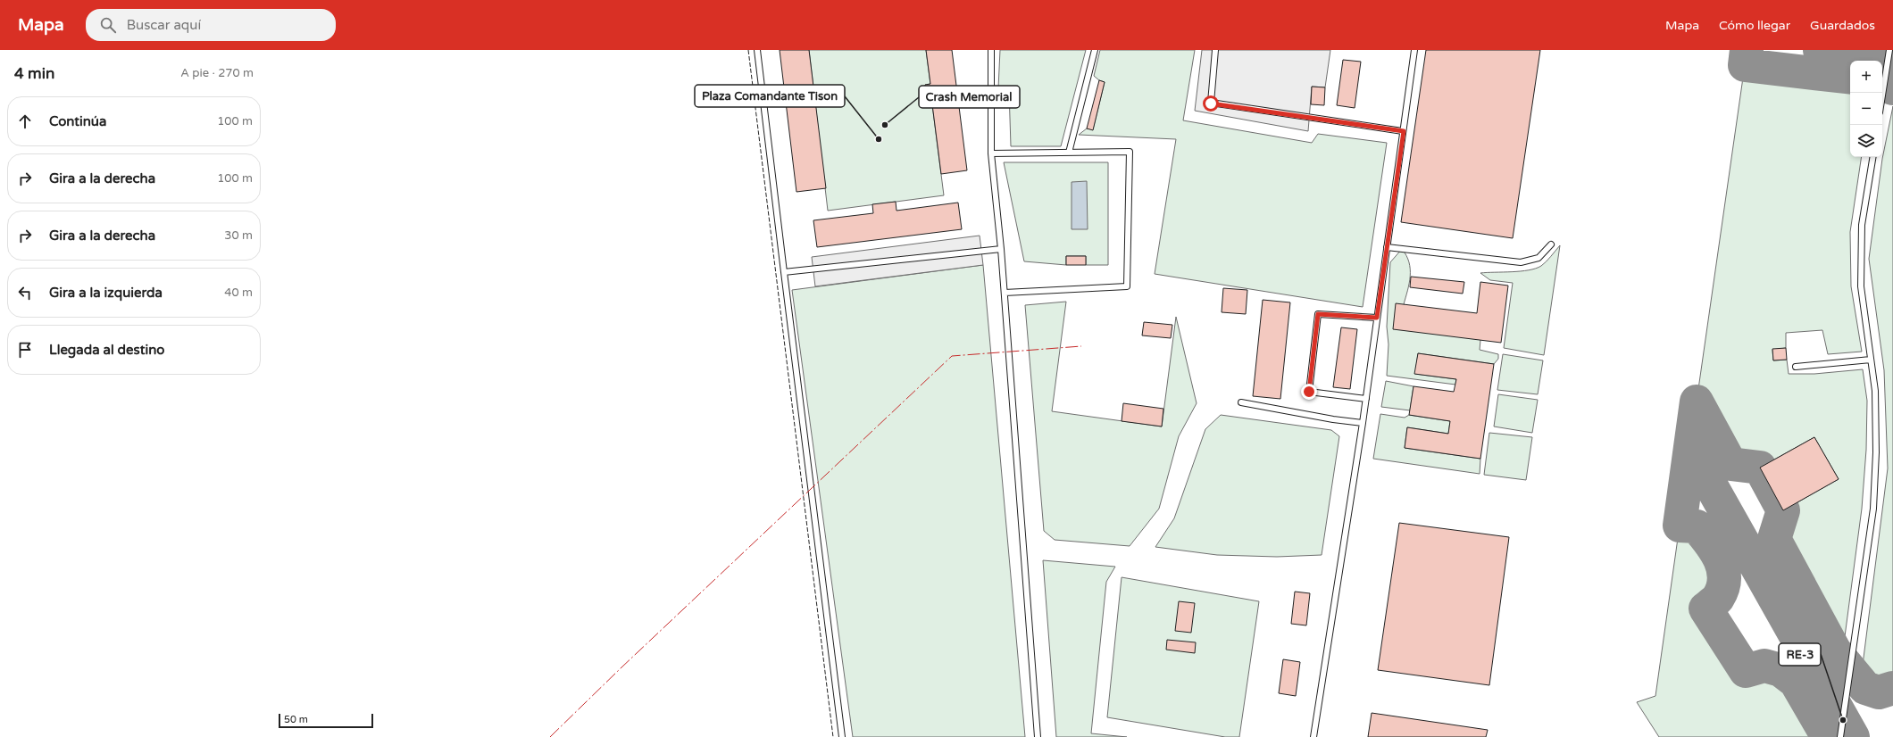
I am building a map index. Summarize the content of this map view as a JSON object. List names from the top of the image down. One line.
{"places":["Crash Memorial","Plaza Comandante Tison","RE-3"],"scale_bar":"50 m","page":{"header":"Mapa","search":"Buscar aquí","nav":["Mapa","Cómo llegar","Guardados"],"heading":["4 min","A pie · 270 m"],"map_buttons":["+","−"],"list":[["Continúa","100 m"],["Gira a la derecha","100 m"],["Gira a la derecha","30 m"],["Gira a la izquierda","40 m"],"Llegada al destino"],"scale":"50 m"}}
